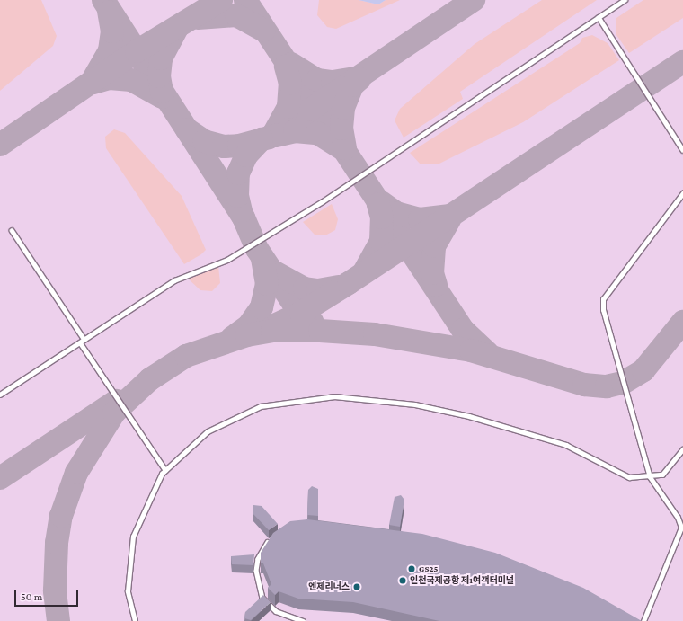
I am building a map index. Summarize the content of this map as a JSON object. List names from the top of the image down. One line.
{"places":["GS25","인천국제공항 제1여객터미널","엔제리너스"],"scale_bar":"50 m"}
